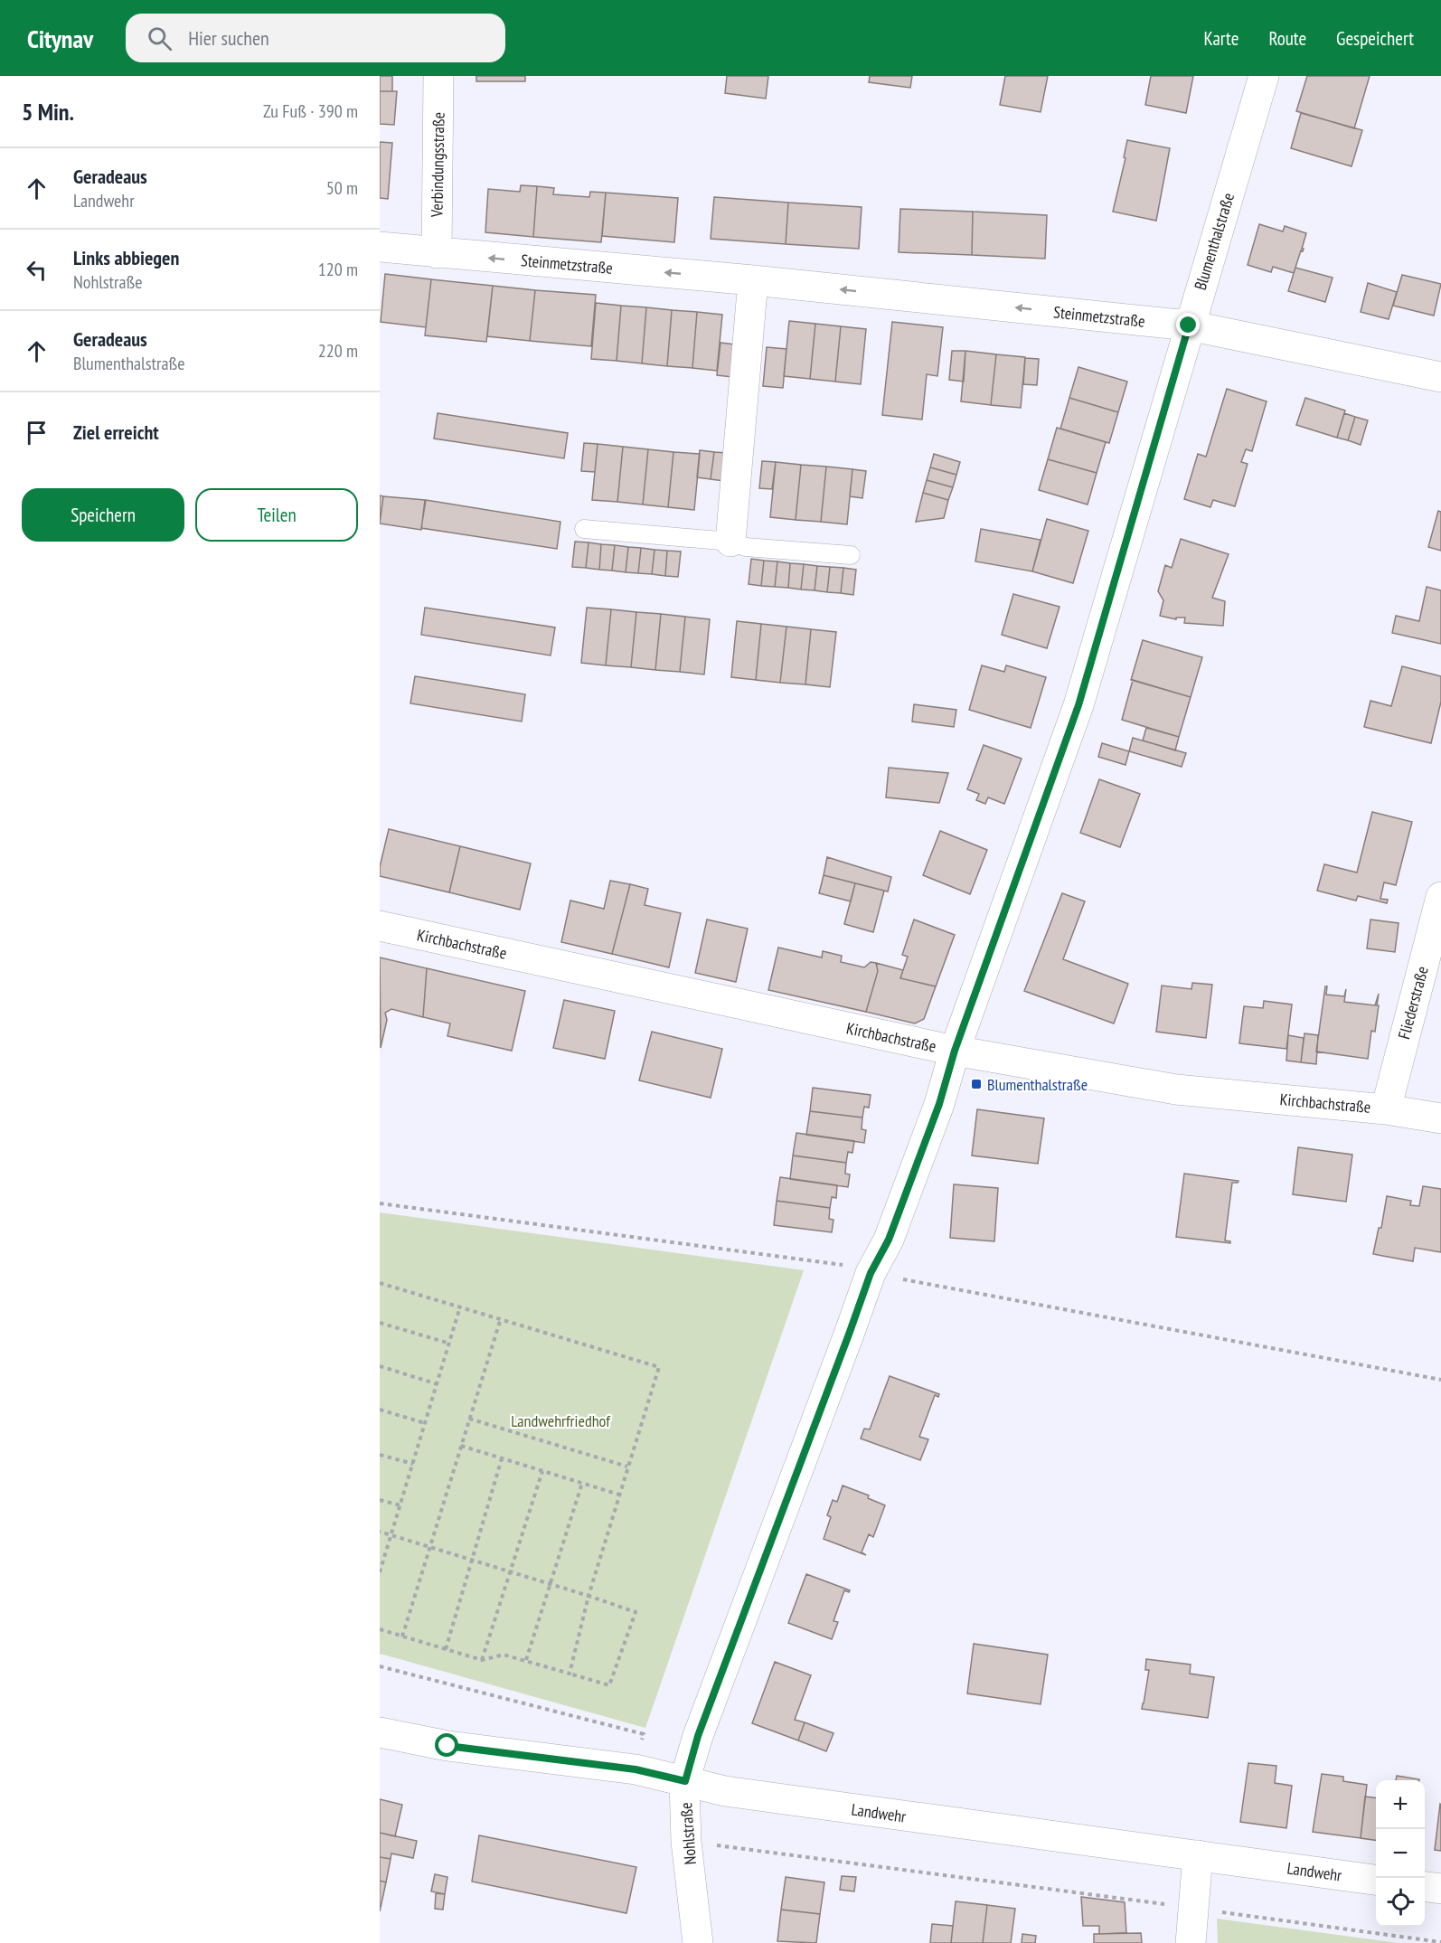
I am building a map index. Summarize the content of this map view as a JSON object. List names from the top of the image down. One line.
{"streets":{"street":["Verbindungsstraße","Blumenthalstraße","Steinmetzstraße","Kirchbachstraße","Fliederstraße","Landwehr","Nohlstraße"]},"crossings":[["Verbindungsstraße","Steinmetzstraße"],["Blumenthalstraße","Steinmetzstraße"],["Blumenthalstraße","Kirchbachstraße"],["Blumenthalstraße","Nohlstraße"],["Kirchbachstraße","Fliederstraße"],["Landwehr","Nohlstraße"]],"one_way":["Steinmetzstraße"],"parks":["Landwehrfriedhof"],"places":{"transit":["Blumenthalstraße"]},"page":{"header":"Citynav","search":"Hier suchen","nav":["Karte","Route","Gespeichert"],"heading":["5 Min.","Zu Fuß · 390 m"],"list":[["Geradeaus","Landwehr","50 m"],["Links abbiegen","Nohlstraße","120 m"],["Geradeaus","Blumenthalstraße","220 m"],"Ziel erreicht"],"buttons":["Speichern","Teilen"],"map_buttons":["+","−"]}}
